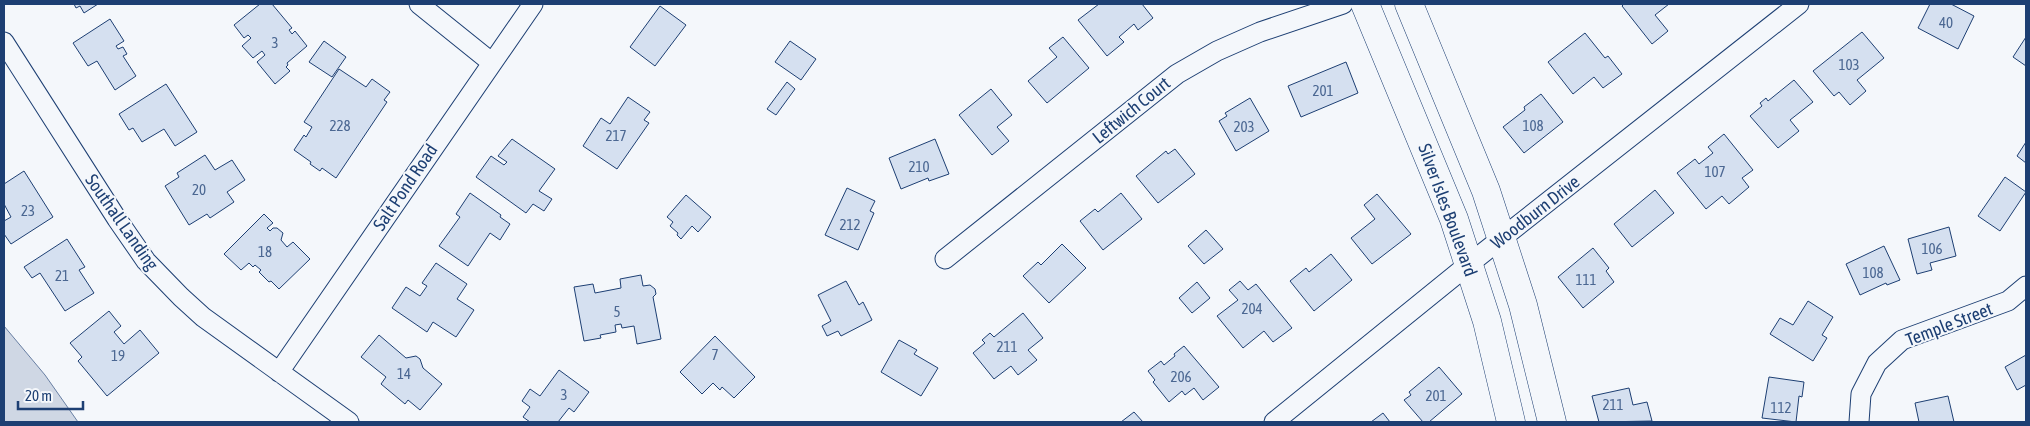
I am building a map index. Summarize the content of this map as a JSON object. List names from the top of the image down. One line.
{"streets":{"street":["Leftwich Court","Salt Pond Road","Silver Isles Boulevard","Woodburn Drive","Southall Landing","Temple Street"]},"crossings":[["Salt Pond Road","Southall Landing"],["Silver Isles Boulevard","Woodburn Drive"]],"house_numbers":["40","3","103","201","228","108","203","217","210","107","20","23","212","106","18","108","21","111","204","5","211","7","19","14","206","3","201","211","112"],"scale_bar":"20 m"}
